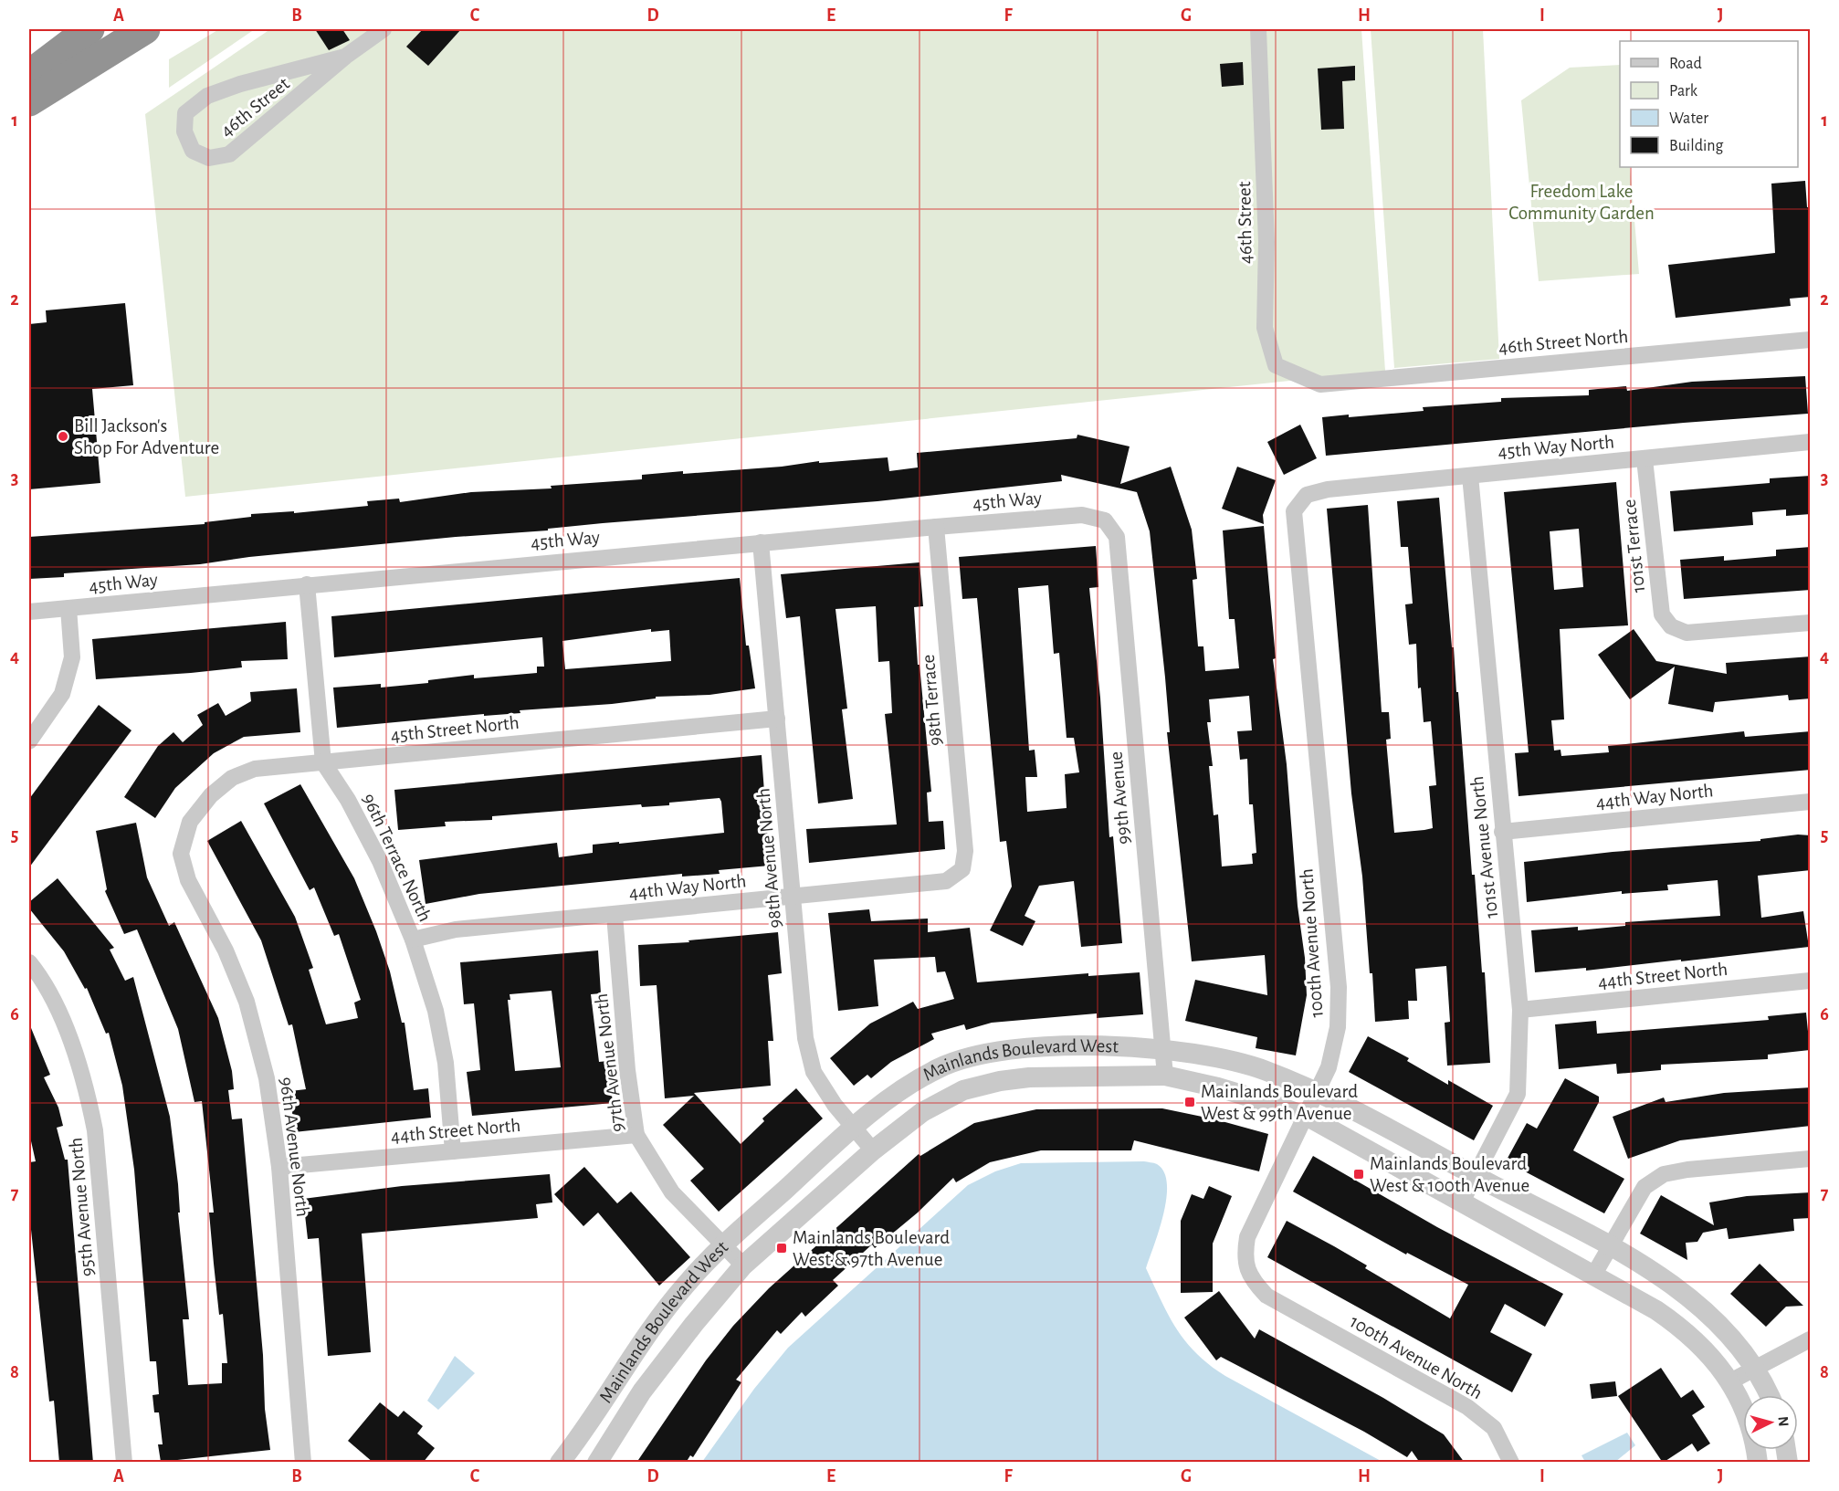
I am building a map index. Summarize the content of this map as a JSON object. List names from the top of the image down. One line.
{"streets":{"street":["46th Street","46th Street North","45th Way North","45th Way","101st Terrace","98th Terrace","45th Street North","44th Way North","99th Avenue","101st Avenue North","96th Terrace North","98th Avenue North","100th Avenue North","44th Street North","97th Avenue North","Mainlands Boulevard West","96th Avenue North","95th Avenue North"]},"crossings":[["46th Street","46th Street North"],["45th Way North","101st Terrace"],["45th Way North","101st Avenue North"],["45th Way North","100th Avenue North"],["45th Way","98th Terrace"],["45th Way","99th Avenue"],["45th Way","96th Terrace North"],["45th Way","98th Avenue North"],["98th Terrace","44th Way North"],["45th Street North","96th Terrace North"],["45th Street North","98th Avenue North"],["45th Street North","96th Avenue North"],["44th Way North","101st Avenue North"],["44th Way North","96th Terrace North"],["44th Way North","98th Avenue North"],["44th Way North","97th Avenue North"],["99th Avenue","Mainlands Boulevard West"],["101st Avenue North","44th Street North"],["101st Avenue North","Mainlands Boulevard West"],["96th Terrace North","44th Street North"],["98th Avenue North","Mainlands Boulevard West"],["100th Avenue North","Mainlands Boulevard West"],["44th Street North","97th Avenue North"],["44th Street North","96th Avenue North"],["97th Avenue North","Mainlands Boulevard West"]],"parks":["Freedom Lake Community Garden"],"places":{"other":["Bill Jackson's Shop For Adventure"],"transit":["Mainlands Boulevard West & 99th Avenue","Mainlands Boulevard West & 100th Avenue","Mainlands Boulevard West & 97th Avenue"]},"legend":["Road","Park","Water","Building"],"north":"right","grid":{"columns":["A","B","C","D","E","F","G","H","I","J"],"rows":["1","2","3","4","5","6","7","8"]}}
